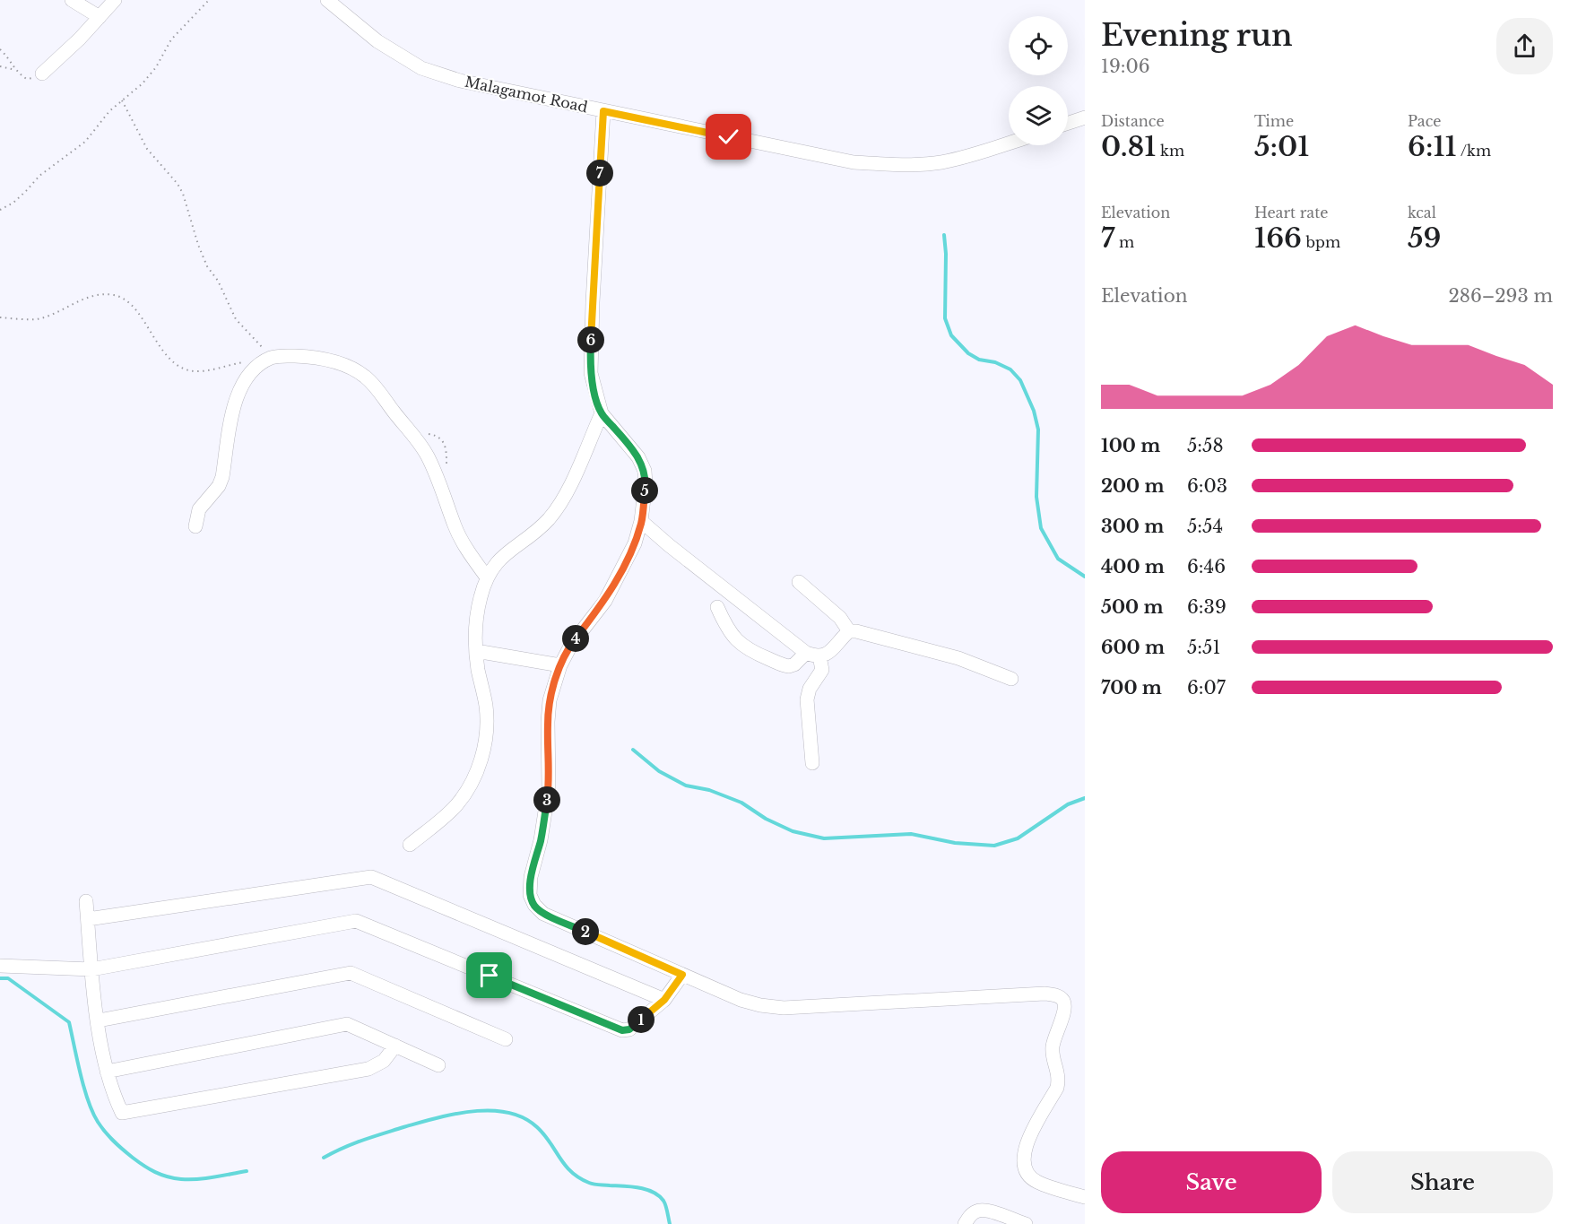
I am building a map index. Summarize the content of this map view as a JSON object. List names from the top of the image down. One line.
{"streets":{"street":["Malagamot Road"]},"page":{"heading":["Evening run","19:06"],"stats":[["Distance","0.81 km"],["Time","5:01"],["Pace","6:11 /km"],["Elevation","7 m"],["Heart rate","166 bpm"],["kcal","59"]],"pins":["7","6","5","4","3","2","1"],"chart":["Elevation","286–293 m"],"list":[{"name":"100 m","note":"5:58"},{"name":"200 m","note":"6:03"},{"name":"300 m","note":"5:54"},{"name":"400 m","note":"6:46"},{"name":"500 m","note":"6:39"},{"name":"600 m","note":"5:51"},{"name":"700 m","note":"6:07"}],"buttons":["Save","Share"]}}
